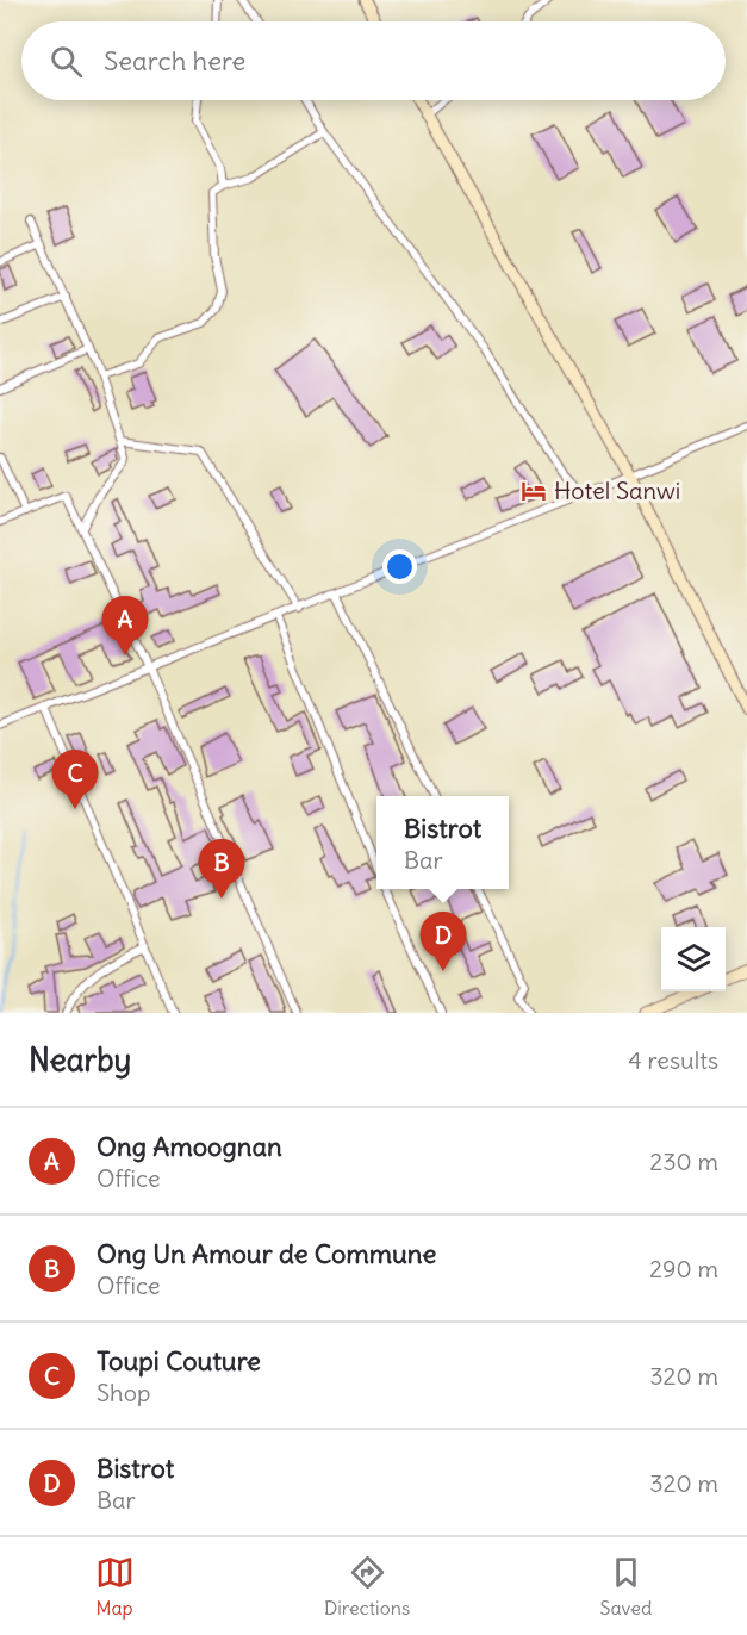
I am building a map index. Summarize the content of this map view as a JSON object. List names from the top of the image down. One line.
{"places":{"hotel":["Hotel Sanwi"]},"page":{"search":"Search here","pins":["A","C","B","D"],"popup":["Bistrot","Bar"],"heading":["Nearby","4 results"],"list":[{"mark":"A","name":"Ong Amoognan","note":"Office","value":"230 m"},{"mark":"B","name":"Ong Un Amour de Commune","note":"Office","value":"290 m"},{"mark":"C","name":"Toupi Couture","note":"Shop","value":"320 m"},{"mark":"D","name":"Bistrot","note":"Bar","value":"320 m"}],"nav":["Map","Directions","Saved"]}}
